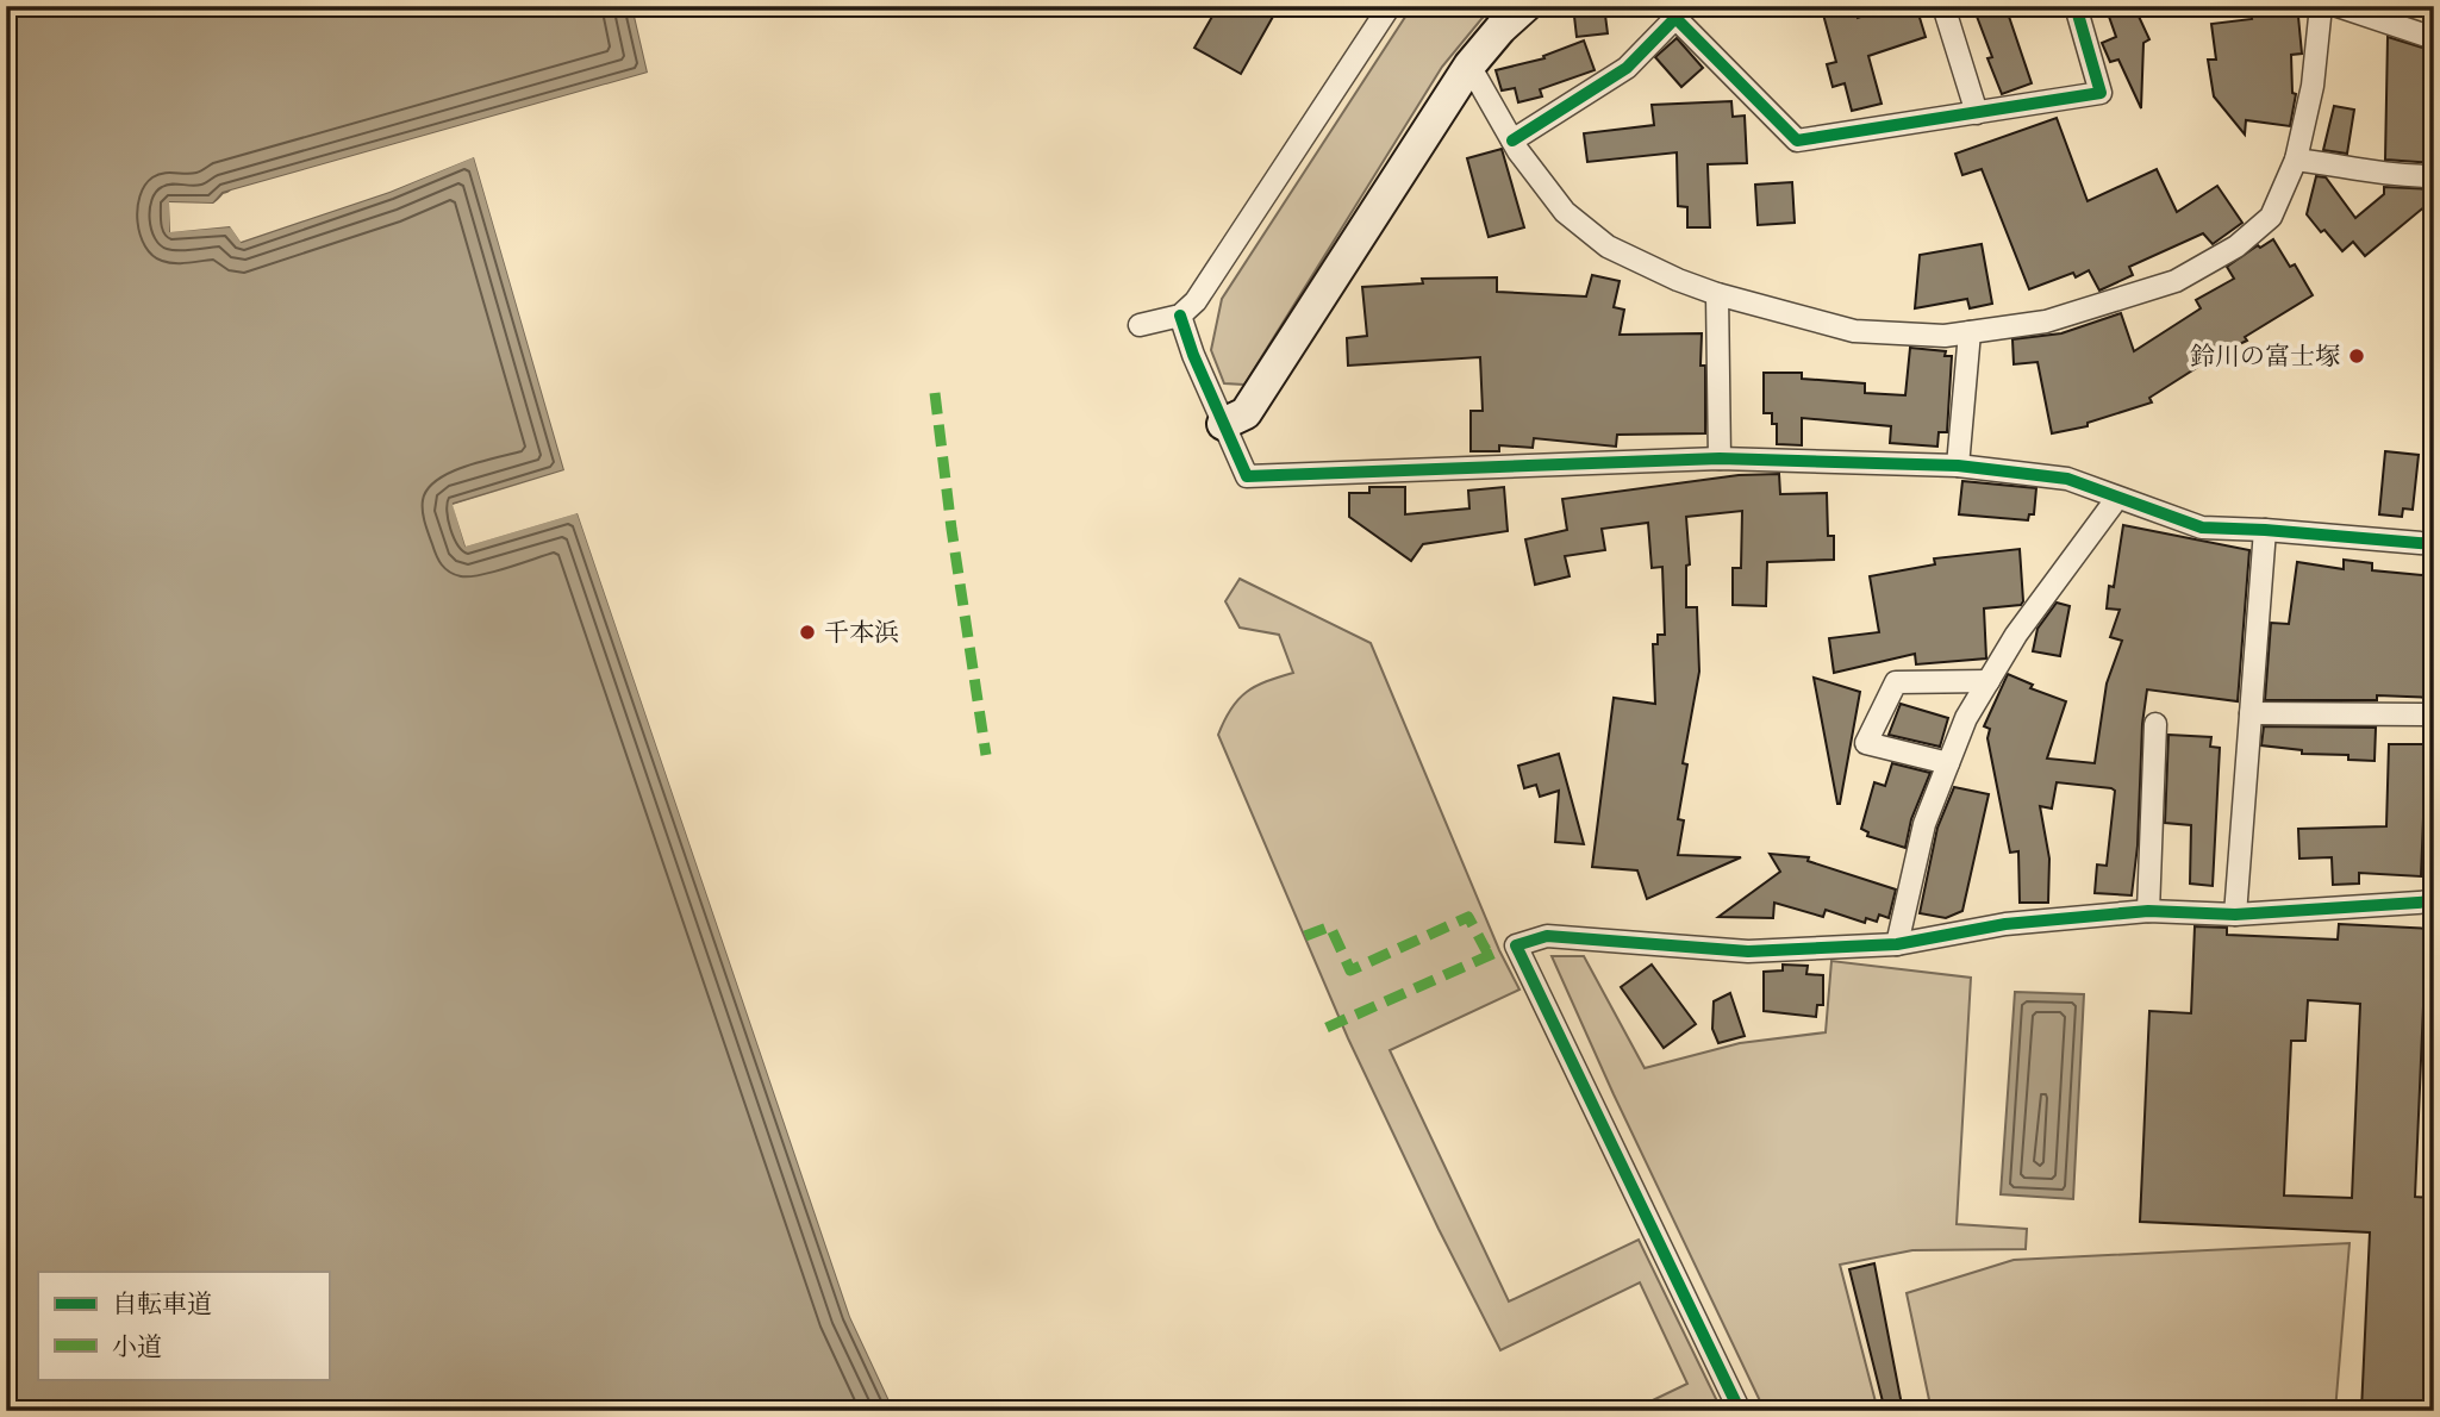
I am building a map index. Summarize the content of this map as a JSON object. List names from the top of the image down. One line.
{"places":["鈴川の富士塚","千本浜"],"legend":["自転車道","小道"]}
